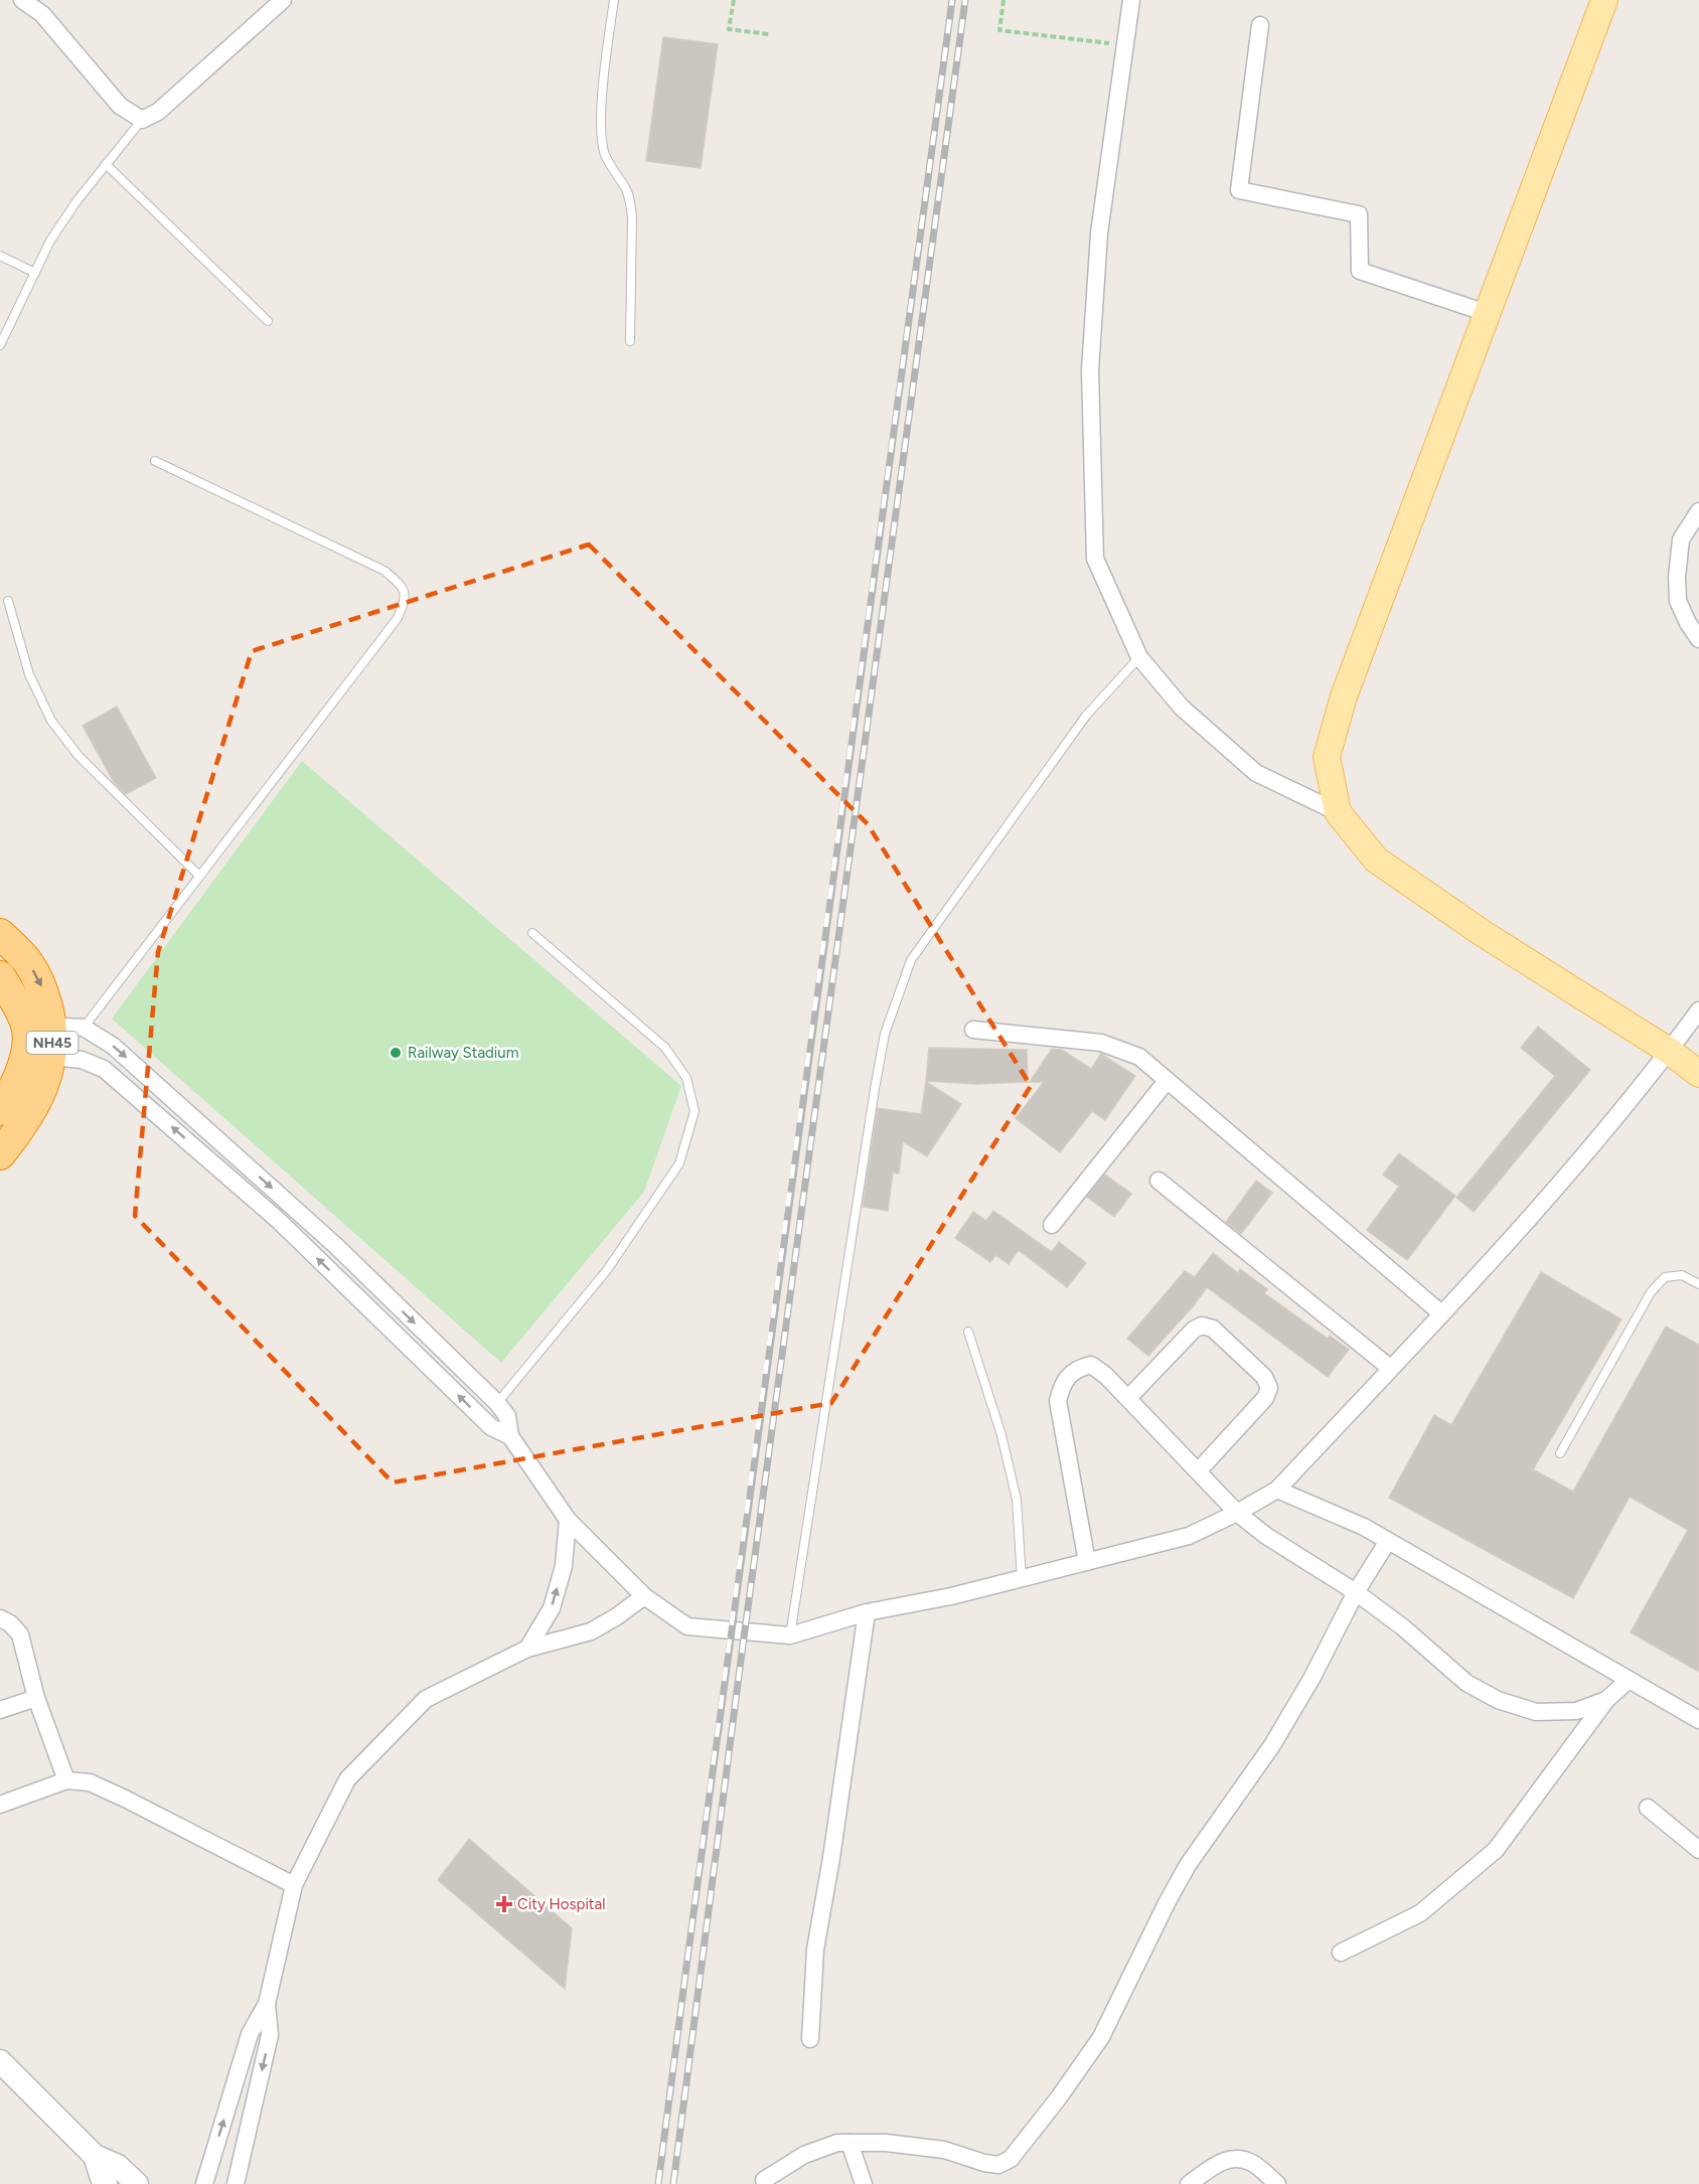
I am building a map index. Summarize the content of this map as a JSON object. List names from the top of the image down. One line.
{"streets":{"highway":["NH45"]},"places":{"other":["Railway Stadium"],"health":["City Hospital"]}}
